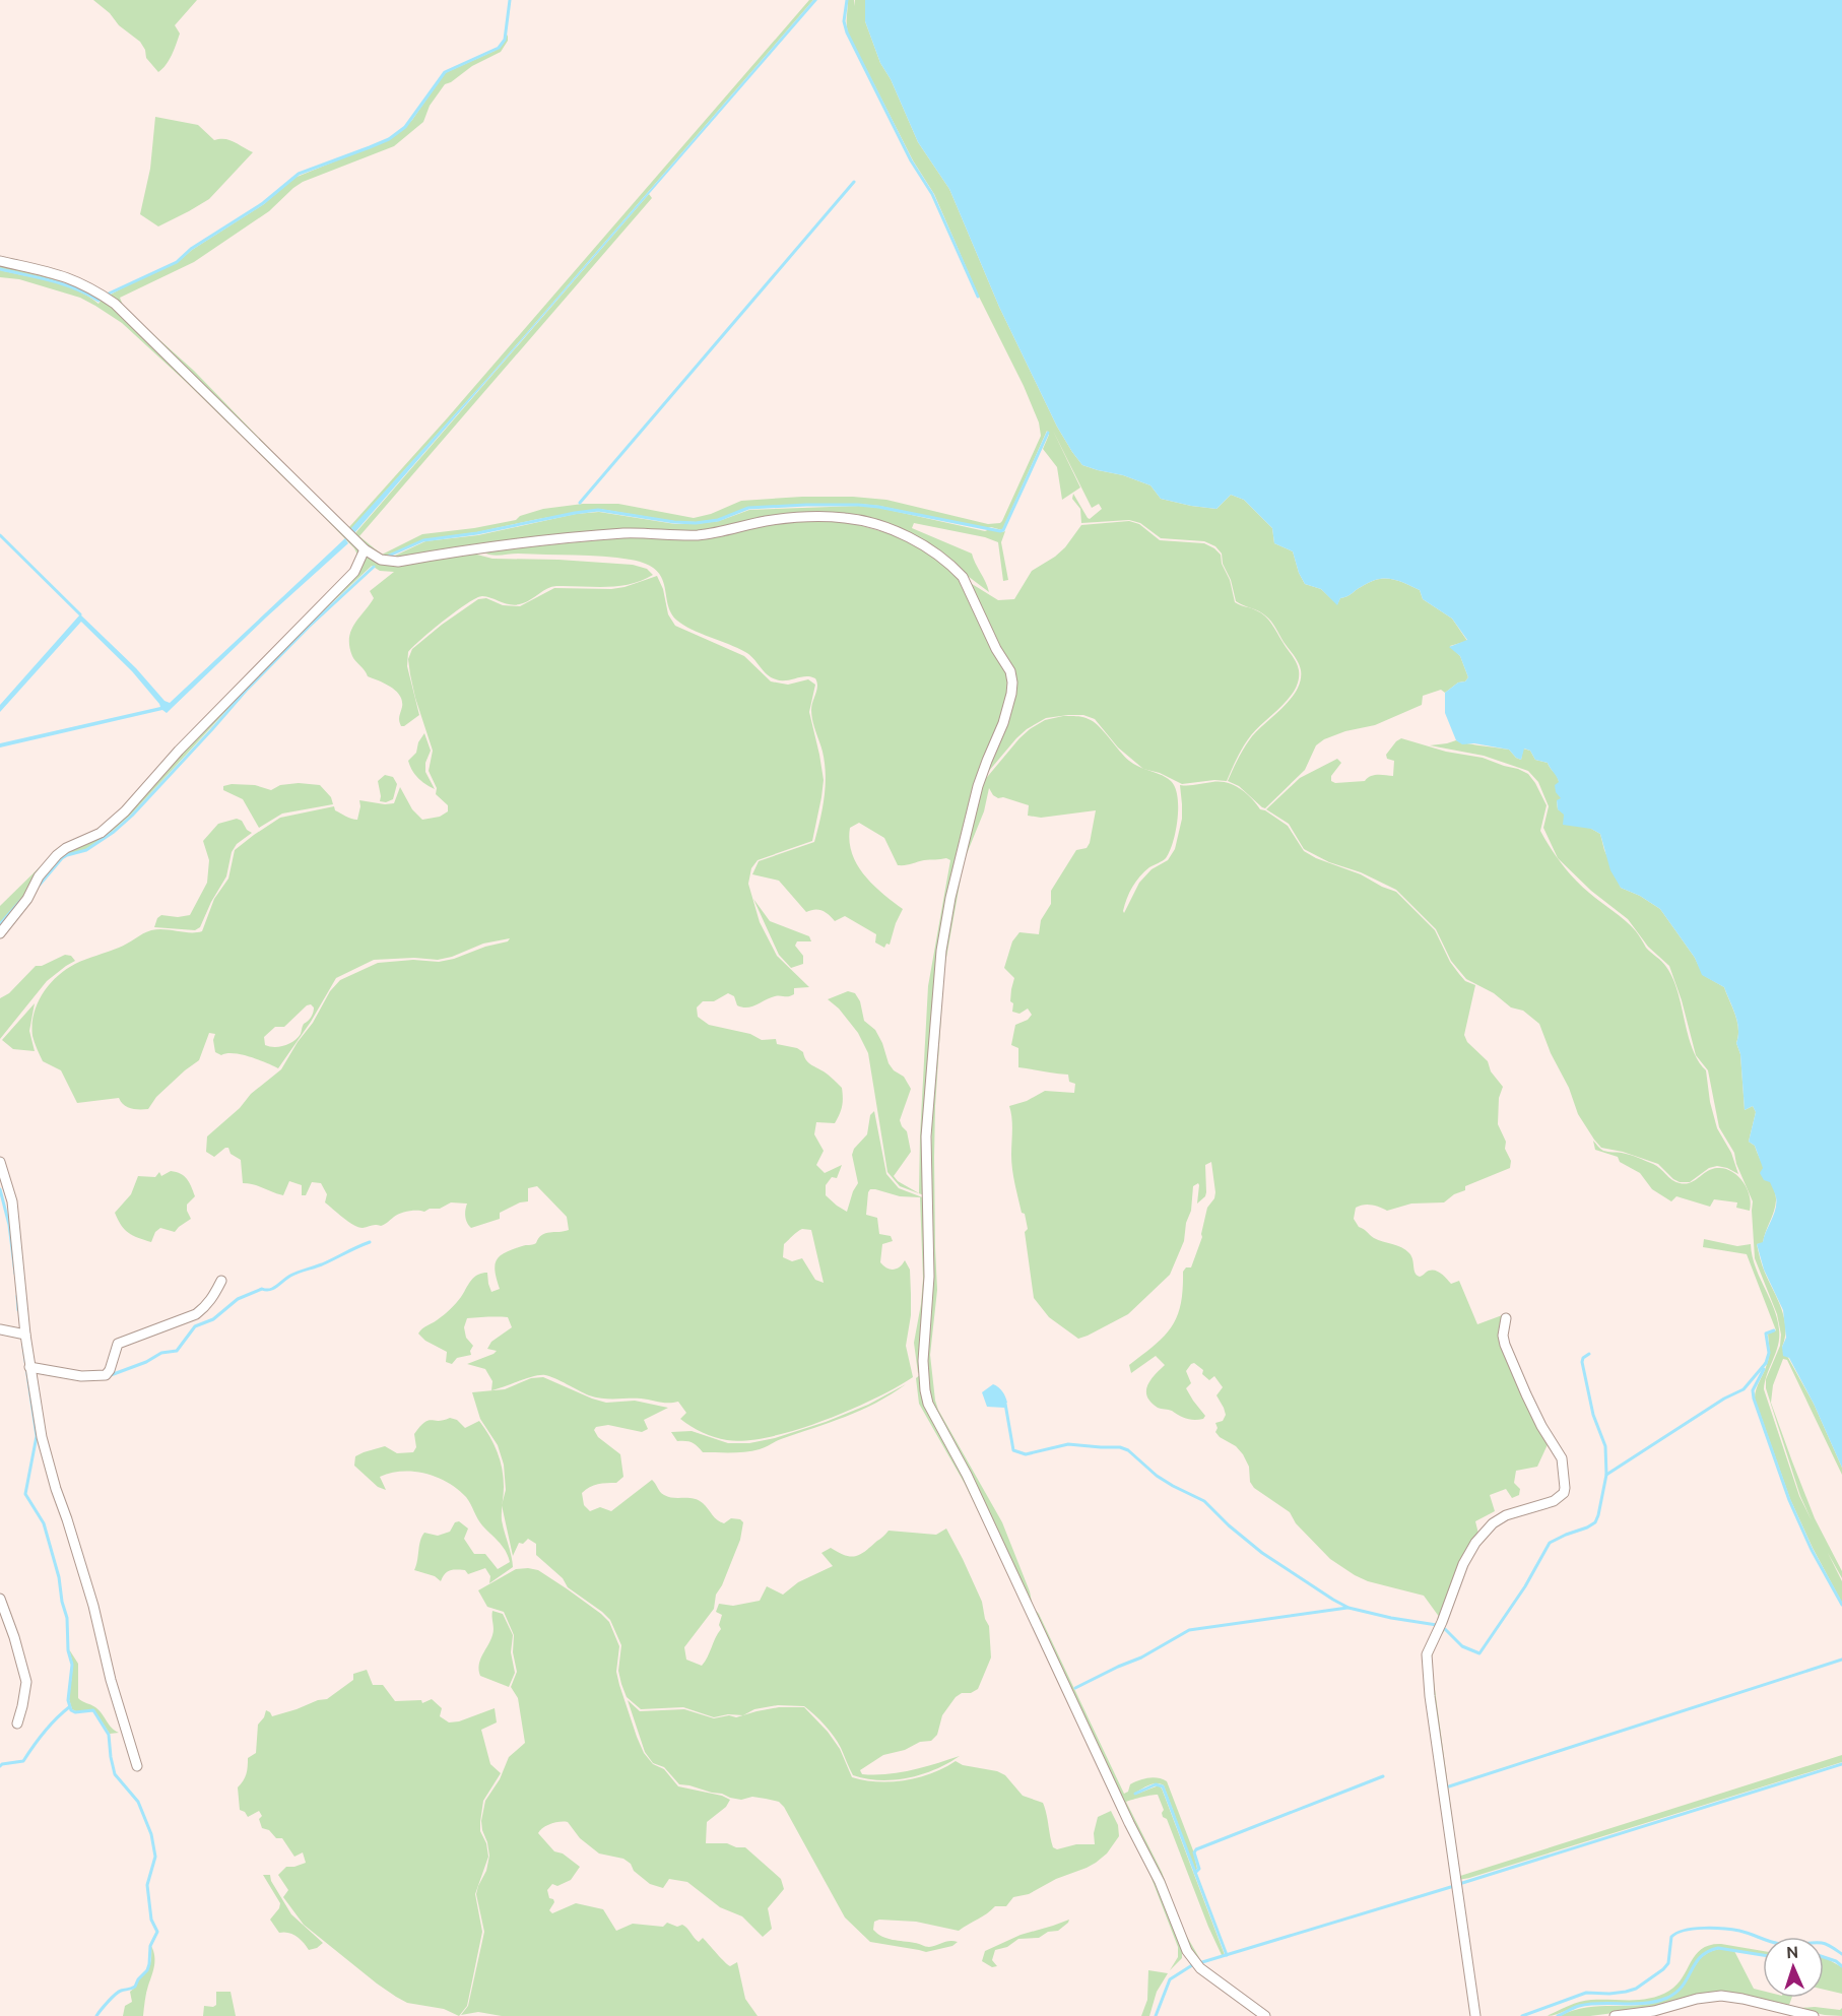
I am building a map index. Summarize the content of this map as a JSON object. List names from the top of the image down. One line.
{"north":"top"}
